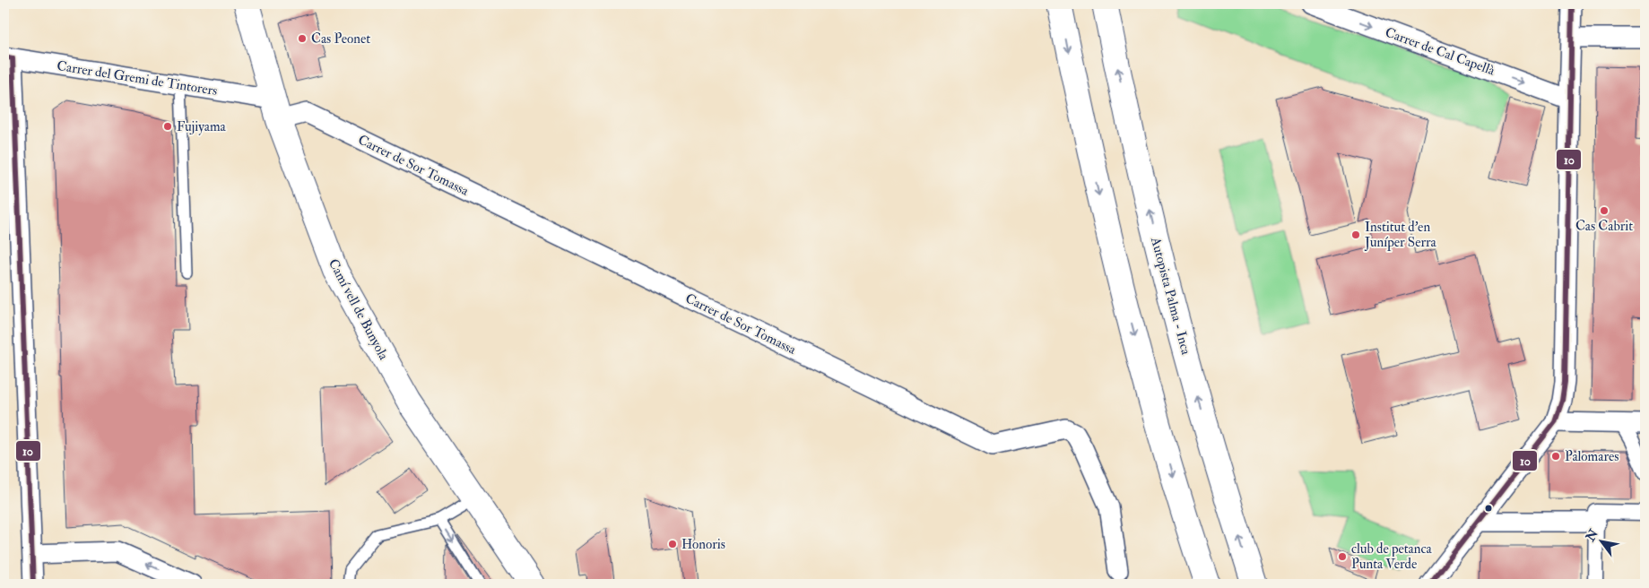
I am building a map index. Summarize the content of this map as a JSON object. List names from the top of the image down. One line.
{"streets":{"main road":["Autopista Palma - Inca","Camí vell de Bunyola"],"street":["Carrer de Cal Capellà","Carrer del Gremi de Tintorers","Carrer de Sor Tomassa"]},"crossings":[["Carrer del Gremi de Tintorers","Carrer de Sor Tomassa"],["Carrer del Gremi de Tintorers","Camí vell de Bunyola"],["Carrer de Sor Tomassa","Camí vell de Bunyola"]],"one_way":["Carrer de Cal Capellà"],"places":["Cas Peonet","Fujiyama","Cas Cabrit","Institut d'en Juníper Serra","Palomares","Honoris","club de petanca Punta Verde"],"lines":["transit line 10"],"north":"top left"}
